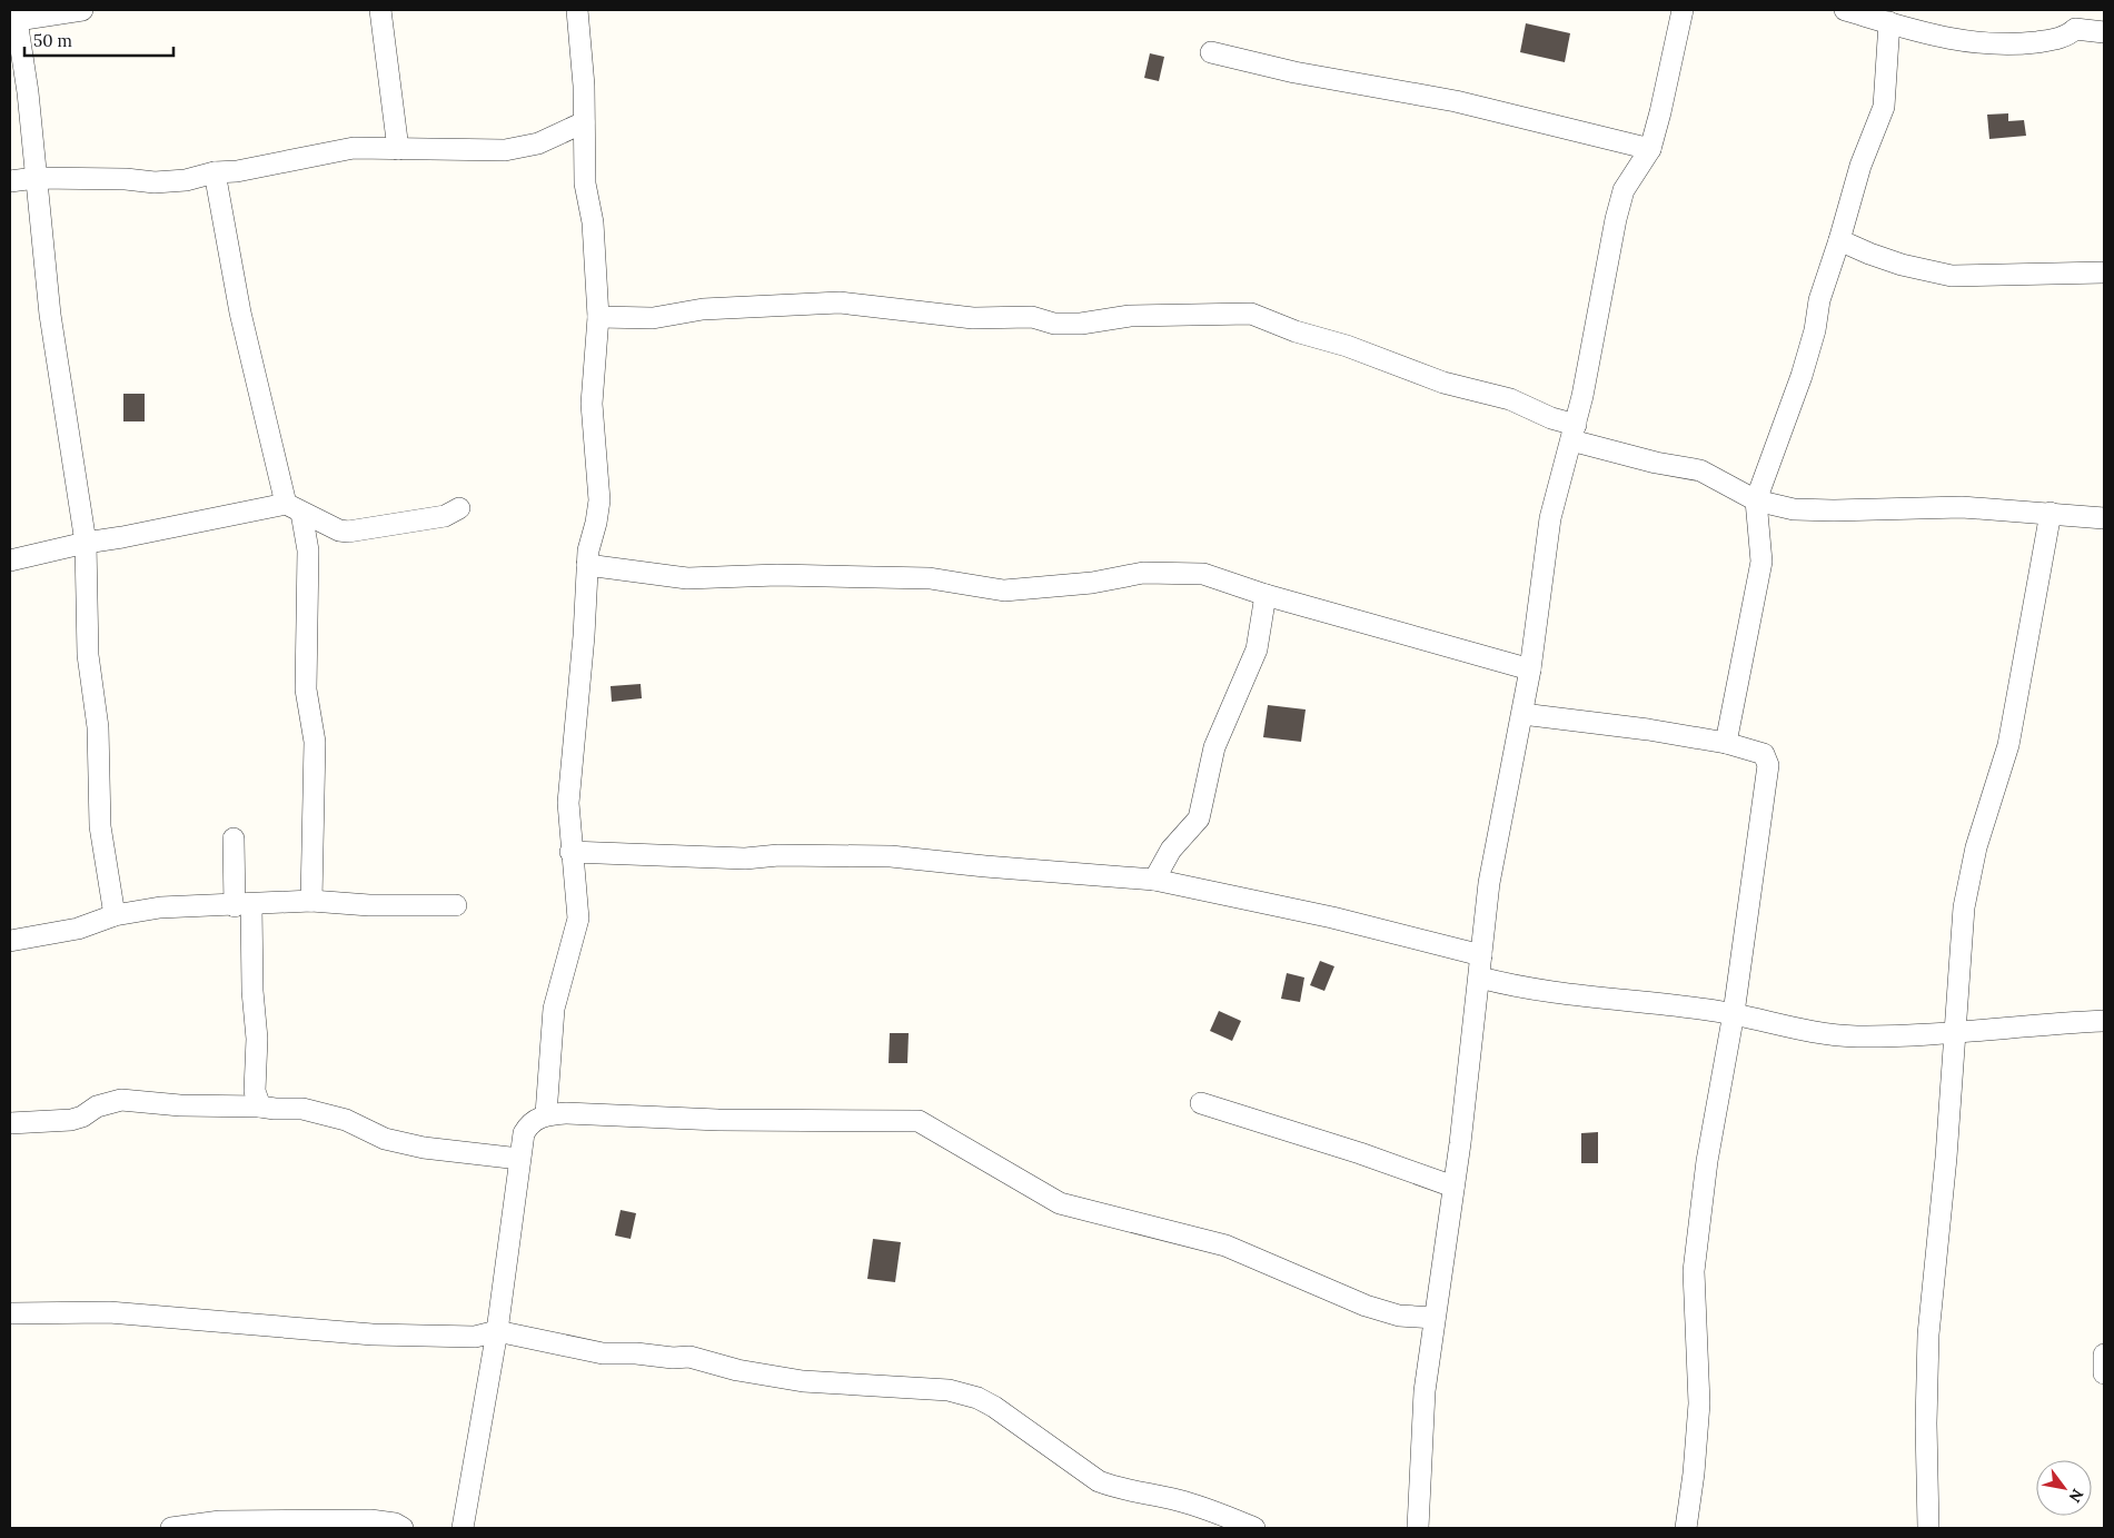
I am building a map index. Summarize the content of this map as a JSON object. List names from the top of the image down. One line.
{"scale_bar":"50 m","north":"bottom right"}
